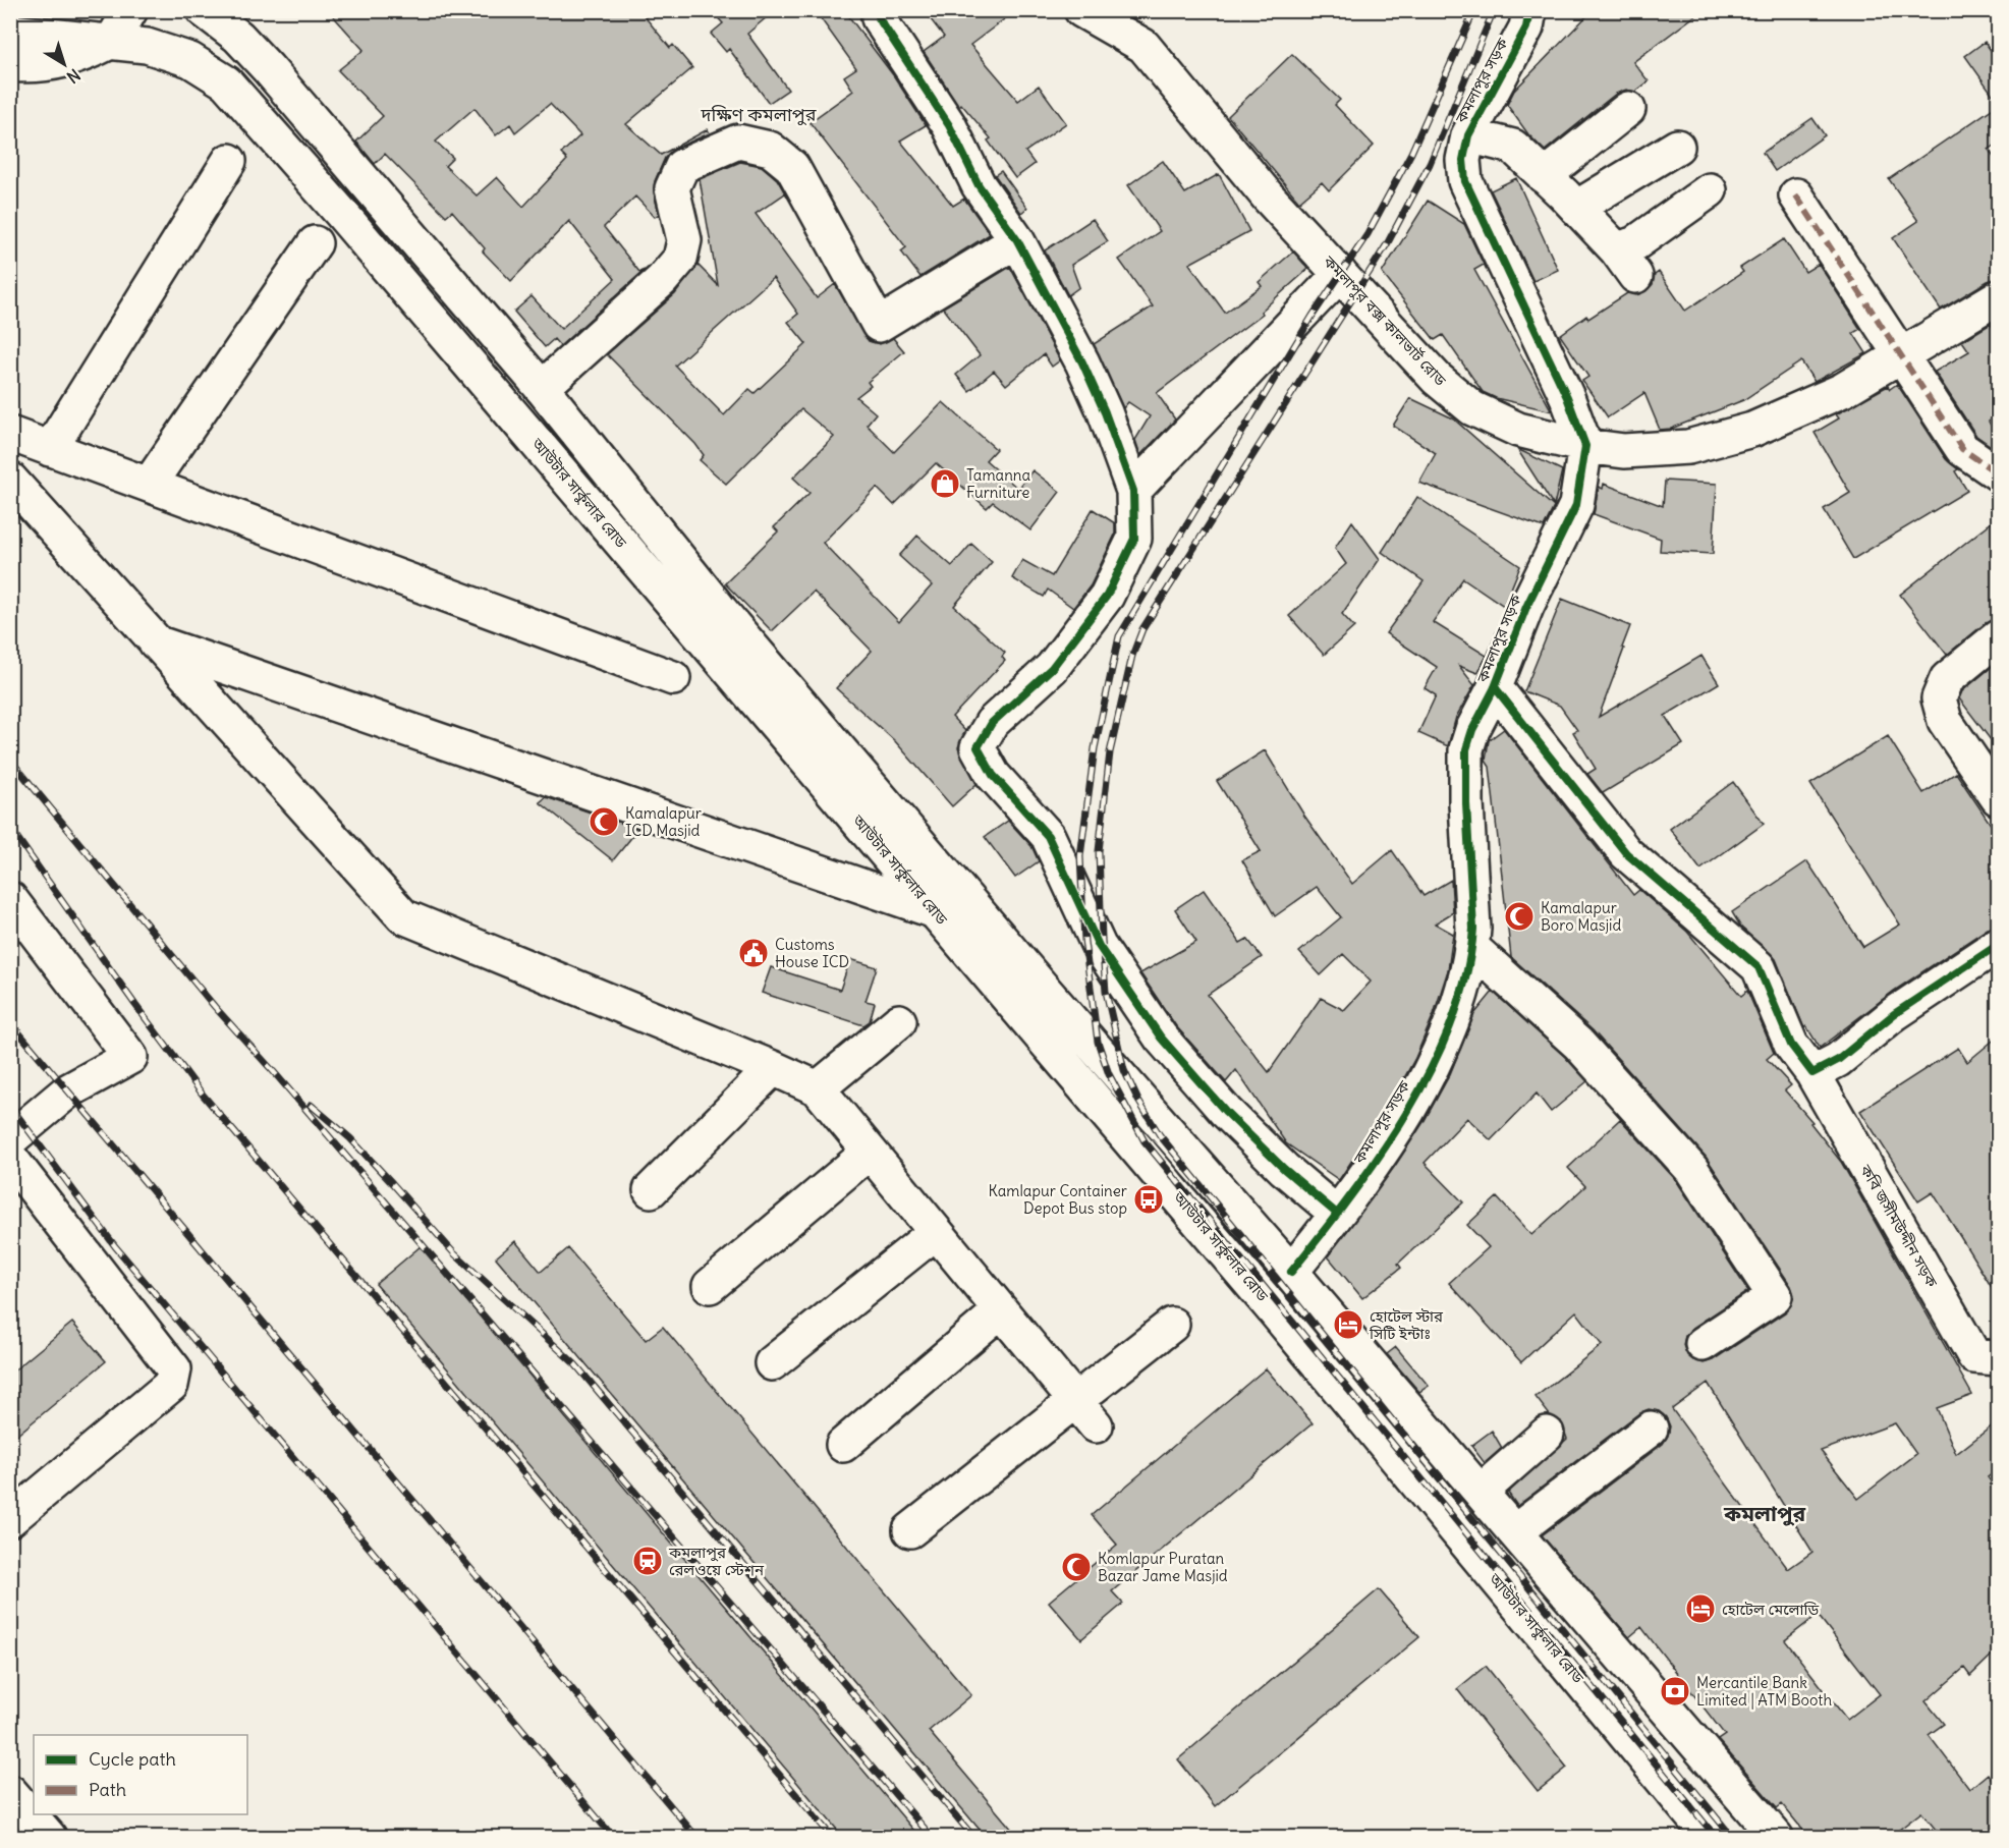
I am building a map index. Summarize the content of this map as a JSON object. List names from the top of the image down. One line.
{"streets":{"street":["কমলাপুর সড়ক","কমলাপুর বক্স কালভার্ট রোড","আউটার সার্কুলার রোড","কবি জসীমউদ্দীন সড়ক"]},"crossings":[["কমলাপুর সড়ক","কমলাপুর বক্স কালভার্ট রোড"],["কমলাপুর সড়ক","আউটার সার্কুলার রোড"]],"districts":["দক্ষিণ কমলাপুর","কমলাপুর"],"places":{"shop":["Tamanna Furniture"],"mosque":["Kamalapur ICD Masjid","Kamalapur Boro Masjid","Komlapur Puratan Bazar Jame Masjid"],"public building":["Customs House ICD"],"bus stop":["Kamlapur Container Depot Bus stop"],"hotel":["হোটেল স্টার সিটি ইন্টাঃ","হোটেল মেলোডি"],"station":["কমলাপুর রেলওয়ে স্টেশন"],"bank":["Mercantile Bank Limited | ATM Booth"]},"legend":["Cycle path","Path"],"north":"bottom right"}
